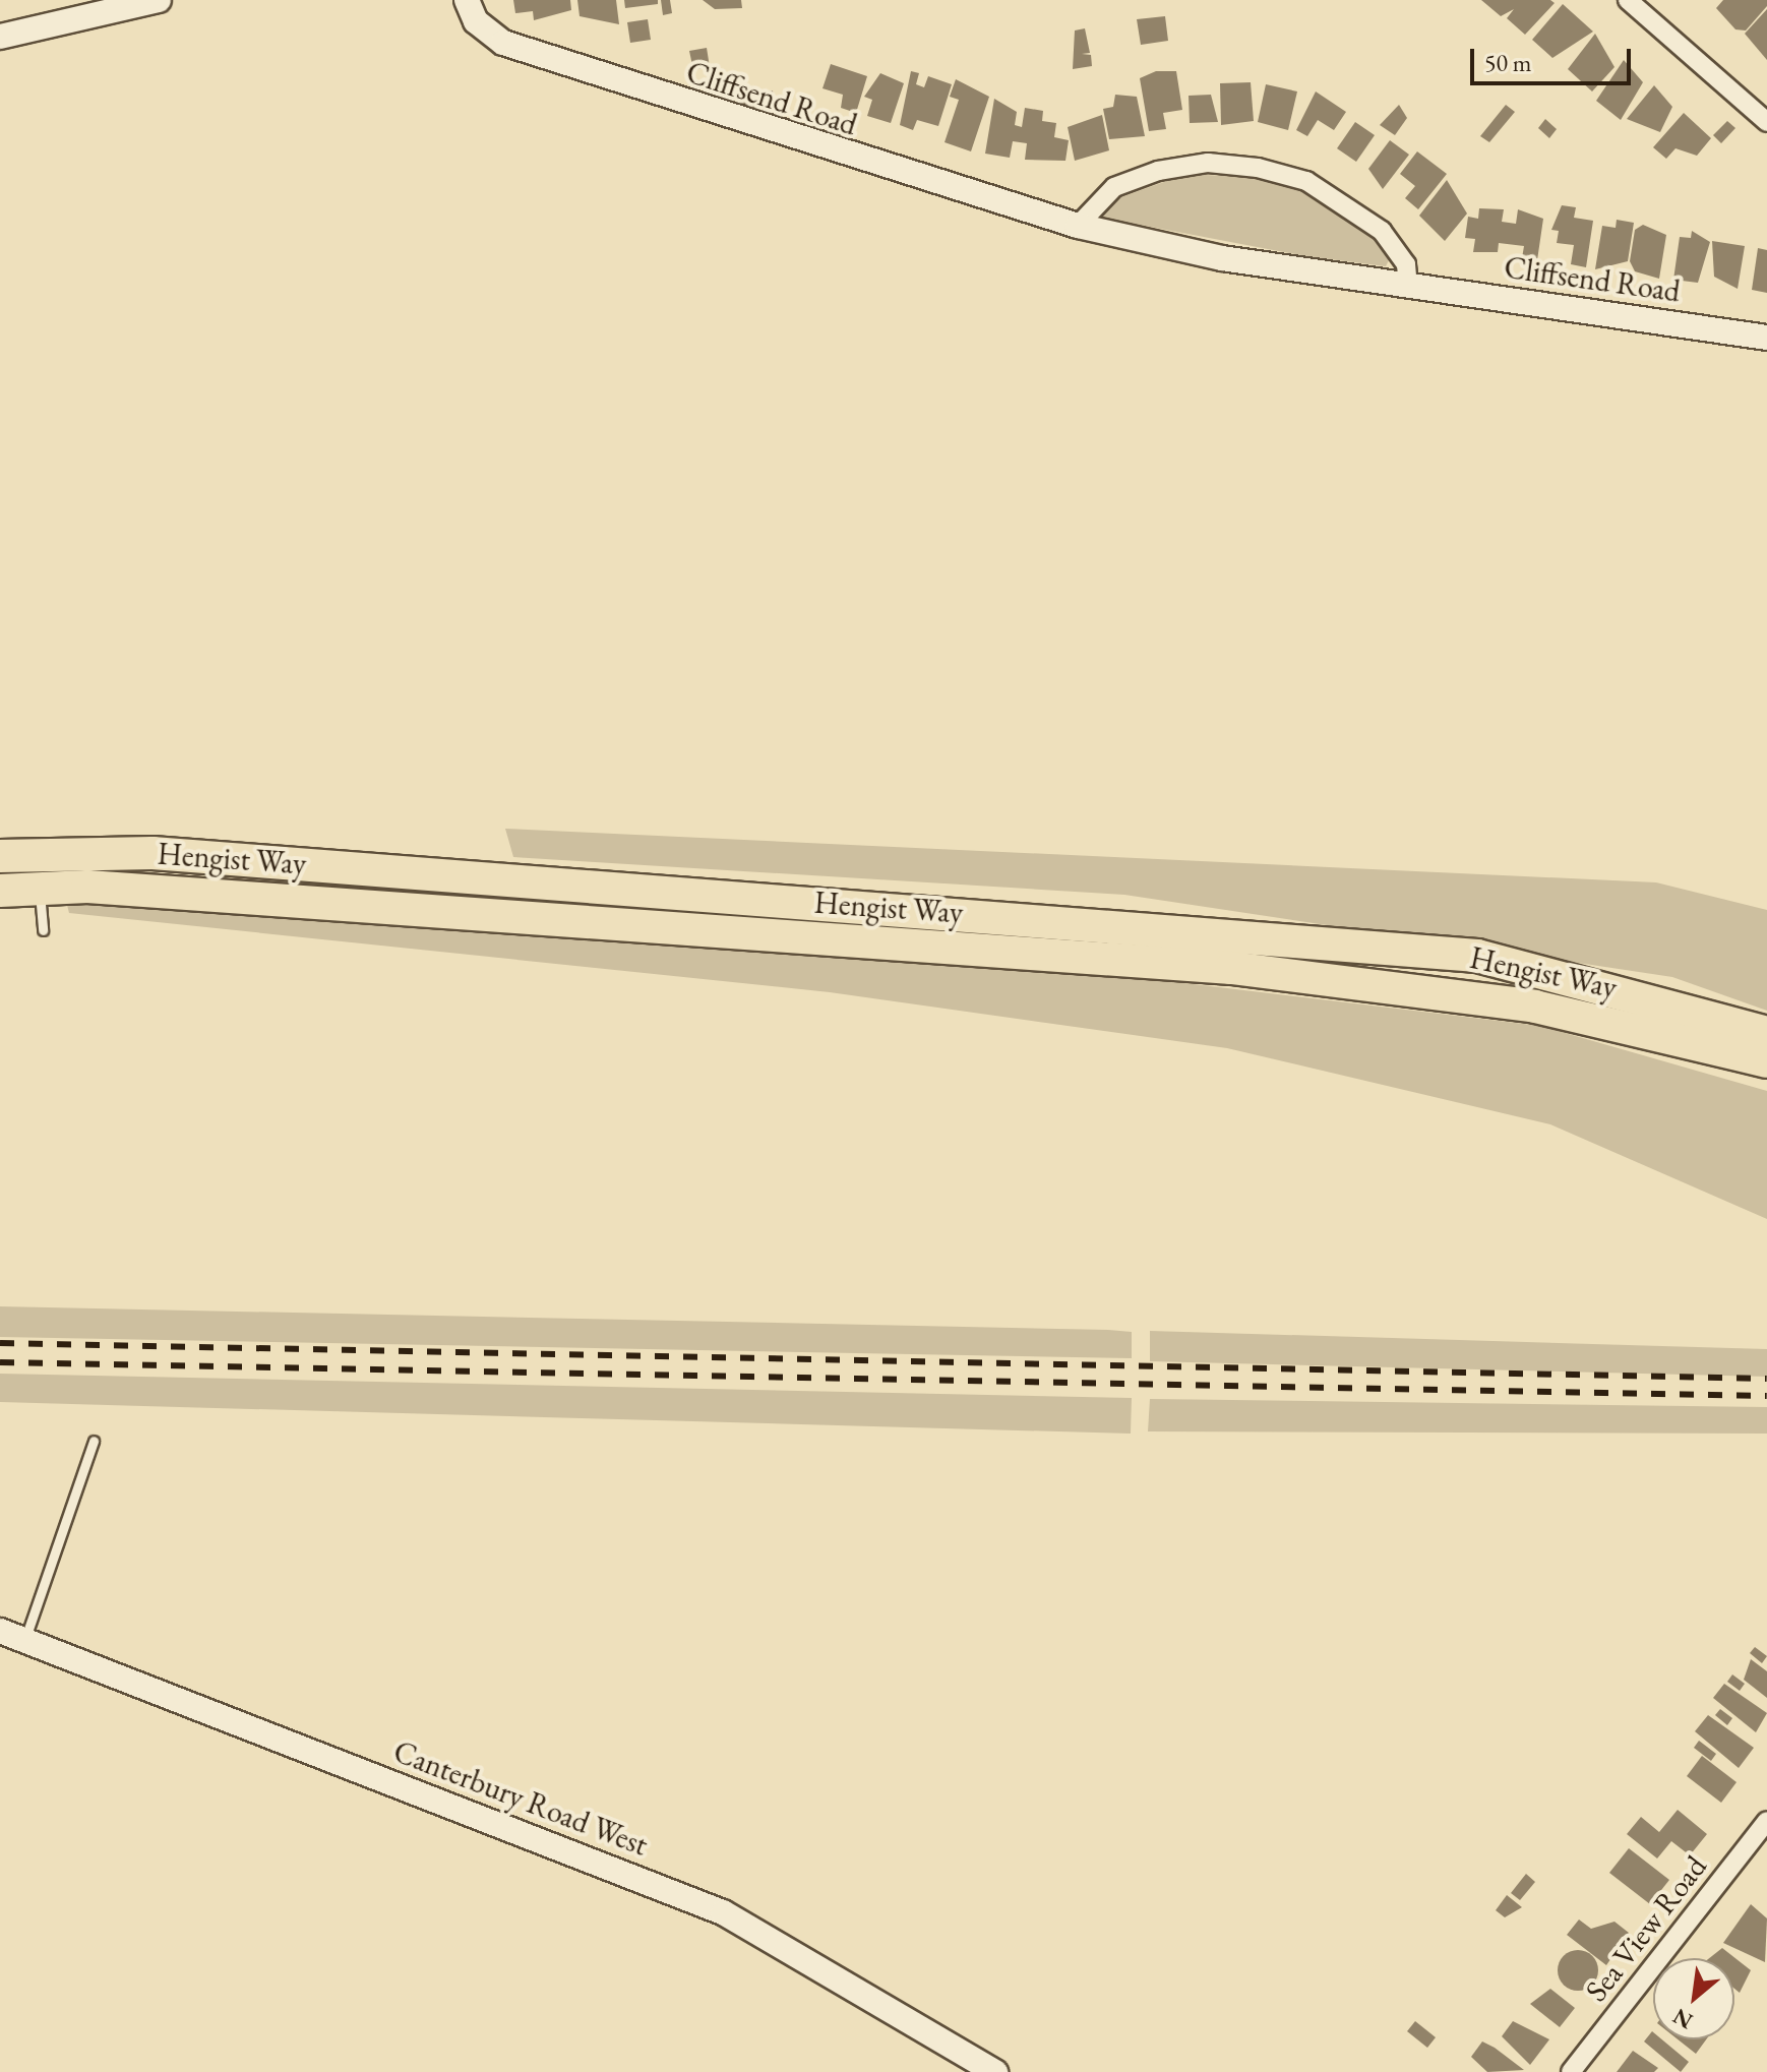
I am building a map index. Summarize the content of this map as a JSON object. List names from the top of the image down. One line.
{"streets":{"highway":["Hengist Way"],"street":["Cliffsend Road","Canterbury Road West","Sea View Road"]},"scale_bar":"50 m","north":"bottom left"}
